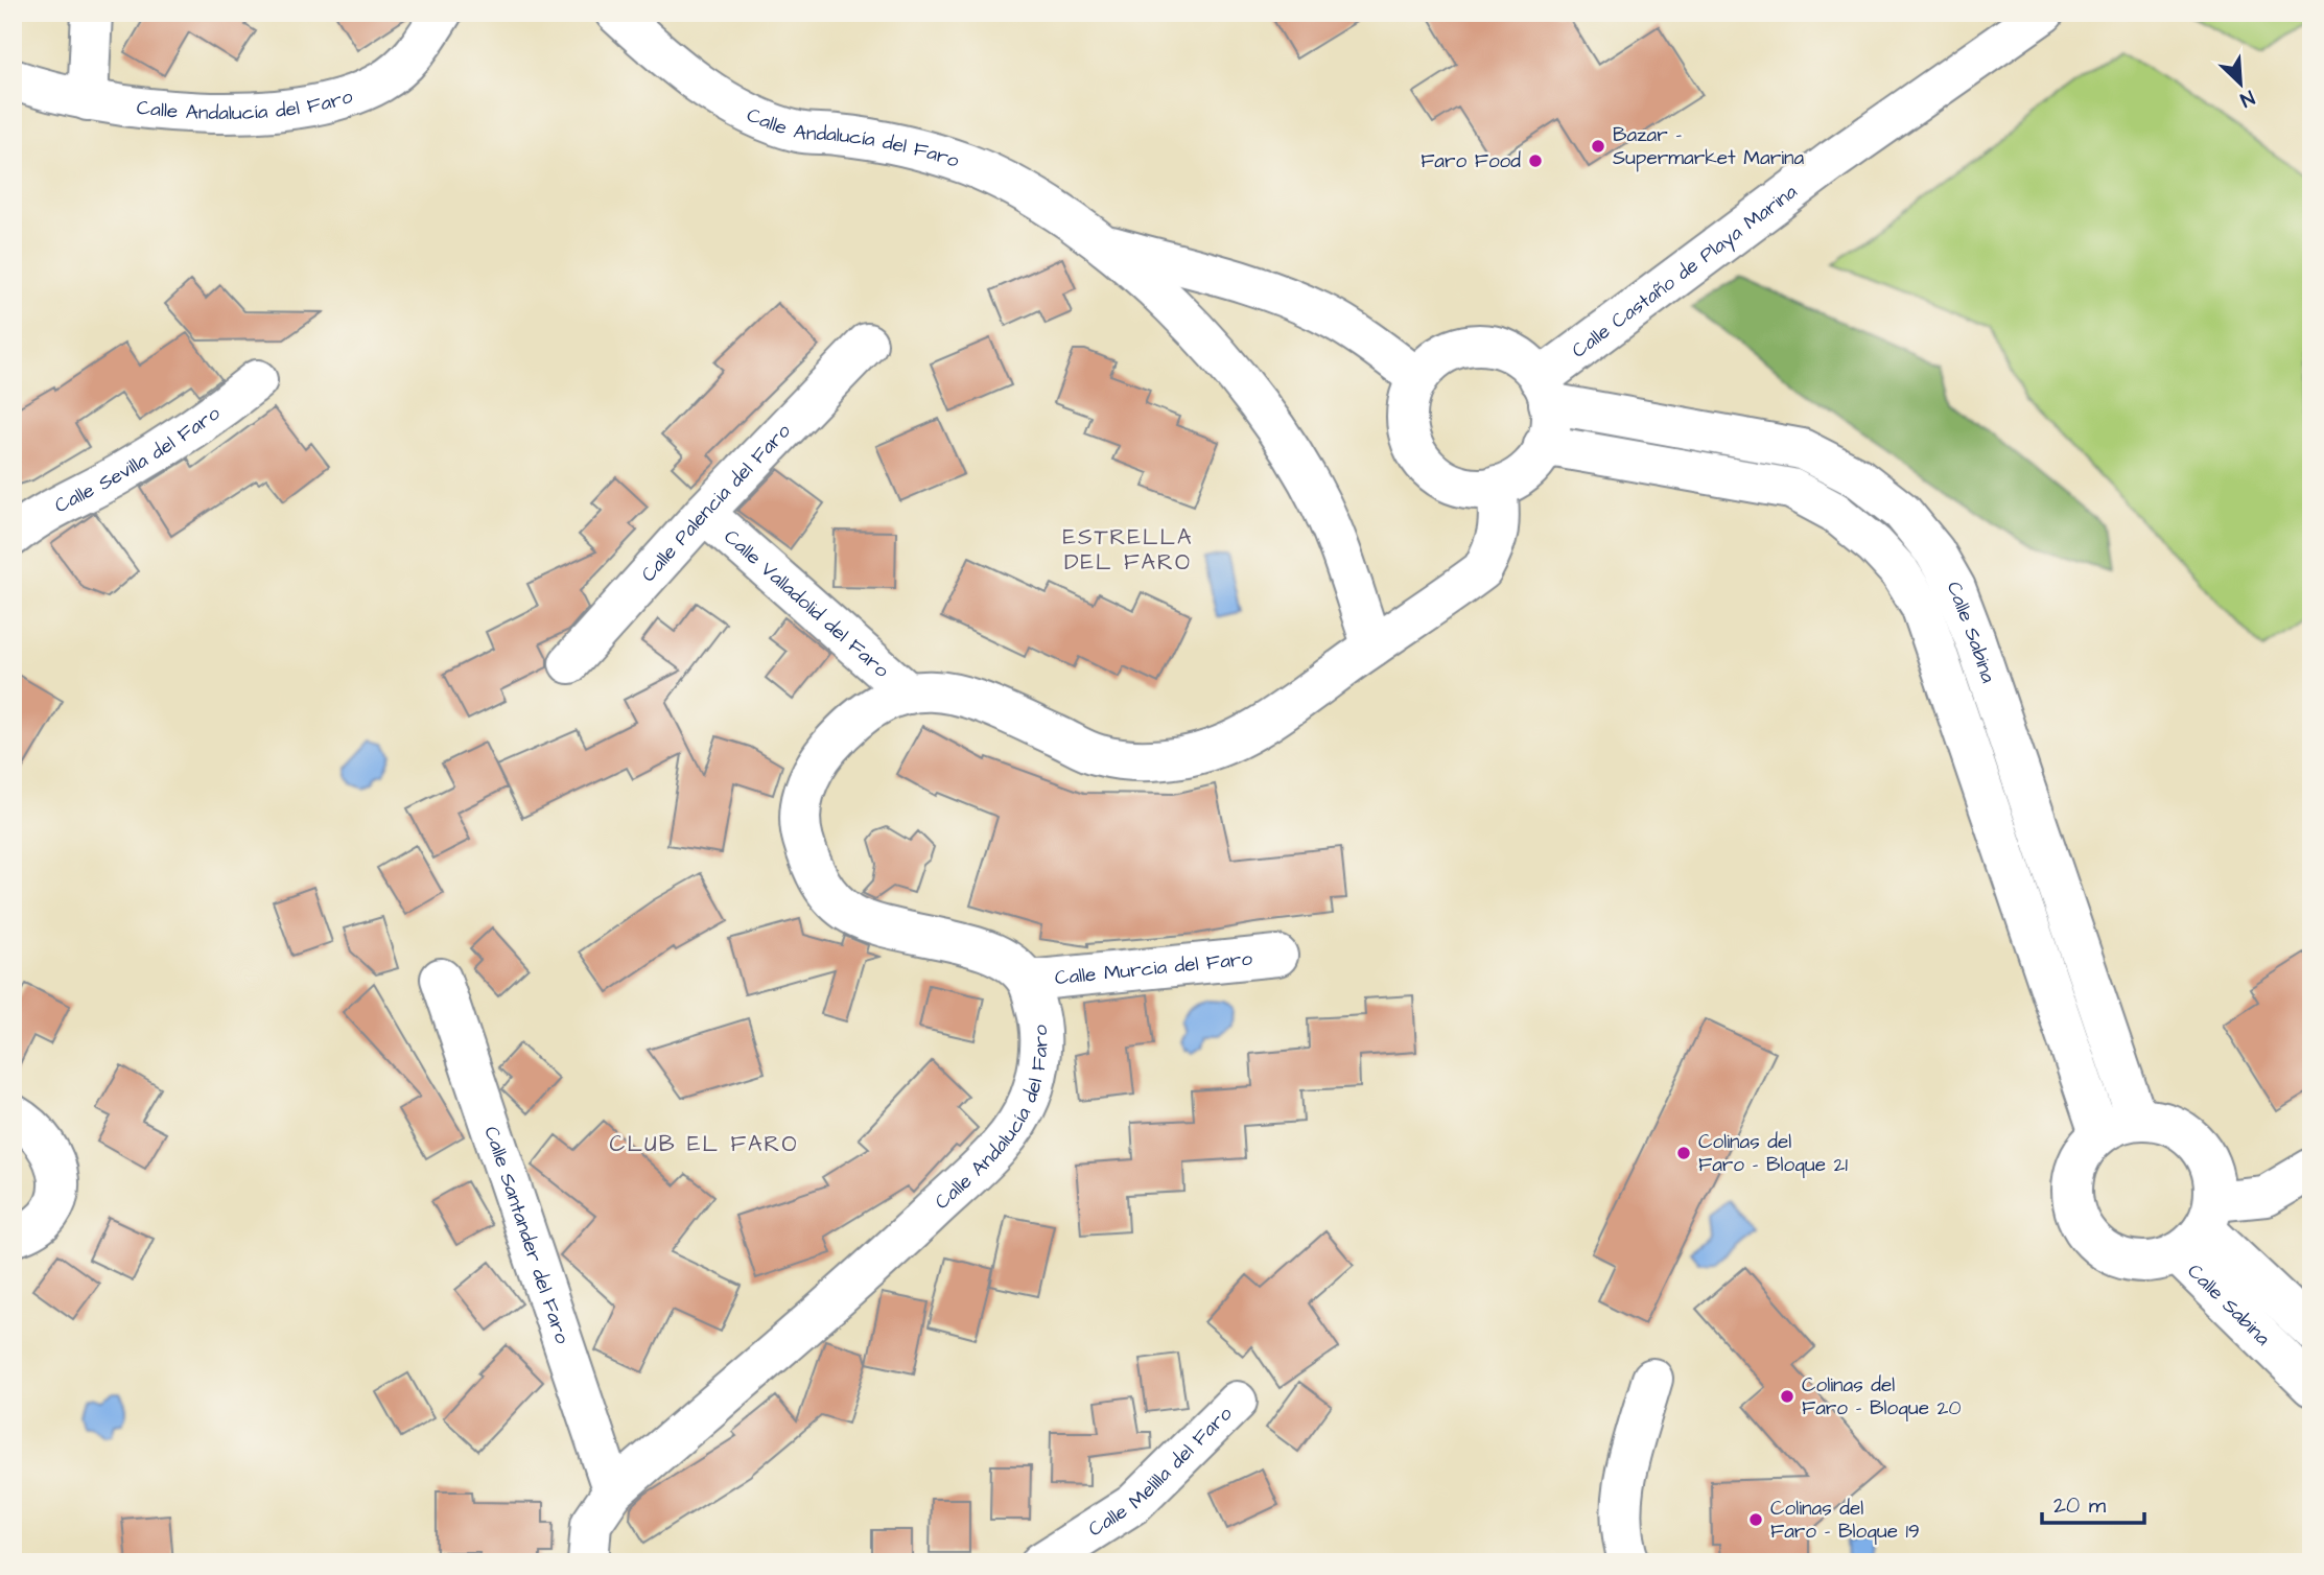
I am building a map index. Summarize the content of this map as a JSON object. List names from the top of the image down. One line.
{"streets":{"street":["Calle Andalucía del Faro","Calle Castaño de Playa Marina","Calle Sevilla del Faro","Calle Palencia del Faro","Calle Valladolid del Faro","Calle Sabina","Calle Murcia del Faro","Calle Santander del Faro","Calle Melilla del Faro"]},"crossings":[["Calle Andalucía del Faro","Calle Murcia del Faro"],["Calle Andalucía del Faro","Calle Santander del Faro"],["Calle Castaño de Playa Marina","Calle Sabina"],["Calle Palencia del Faro","Calle Valladolid del Faro"]],"districts":["ESTRELLA DEL FARO","CLUB EL FARO"],"places":["Bazar - Supermarket Marina","Faro Food","Colinas del Faro - Bloque 21","Colinas del Faro - Bloque 20","Colinas del Faro - Bloque 19"],"scale_bar":"20 m","north":"bottom right"}
